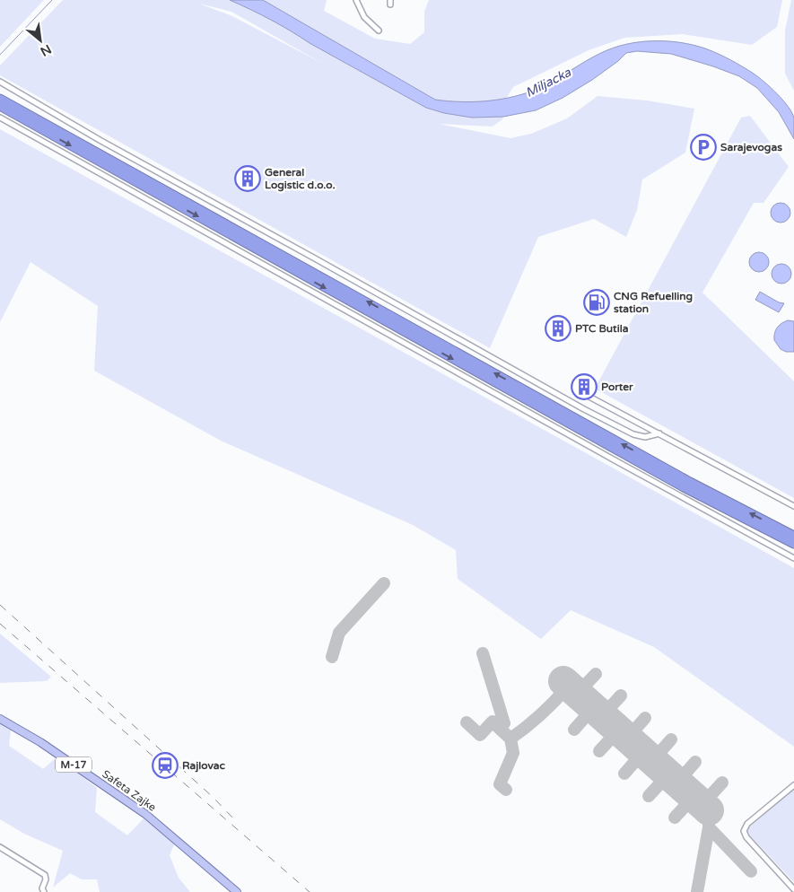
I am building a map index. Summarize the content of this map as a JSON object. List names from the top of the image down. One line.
{"streets":{"main road":["M-17","Safeta Zajke"]},"water":["Miljacka"],"places":{"parking":["Sarajevogas"],"building":["General Logistic d.o.o.","PTC Butila","Porter"],"fuel station":["CNG Refuelling station"],"station":["Rajlovac"]},"north":"bottom right"}
